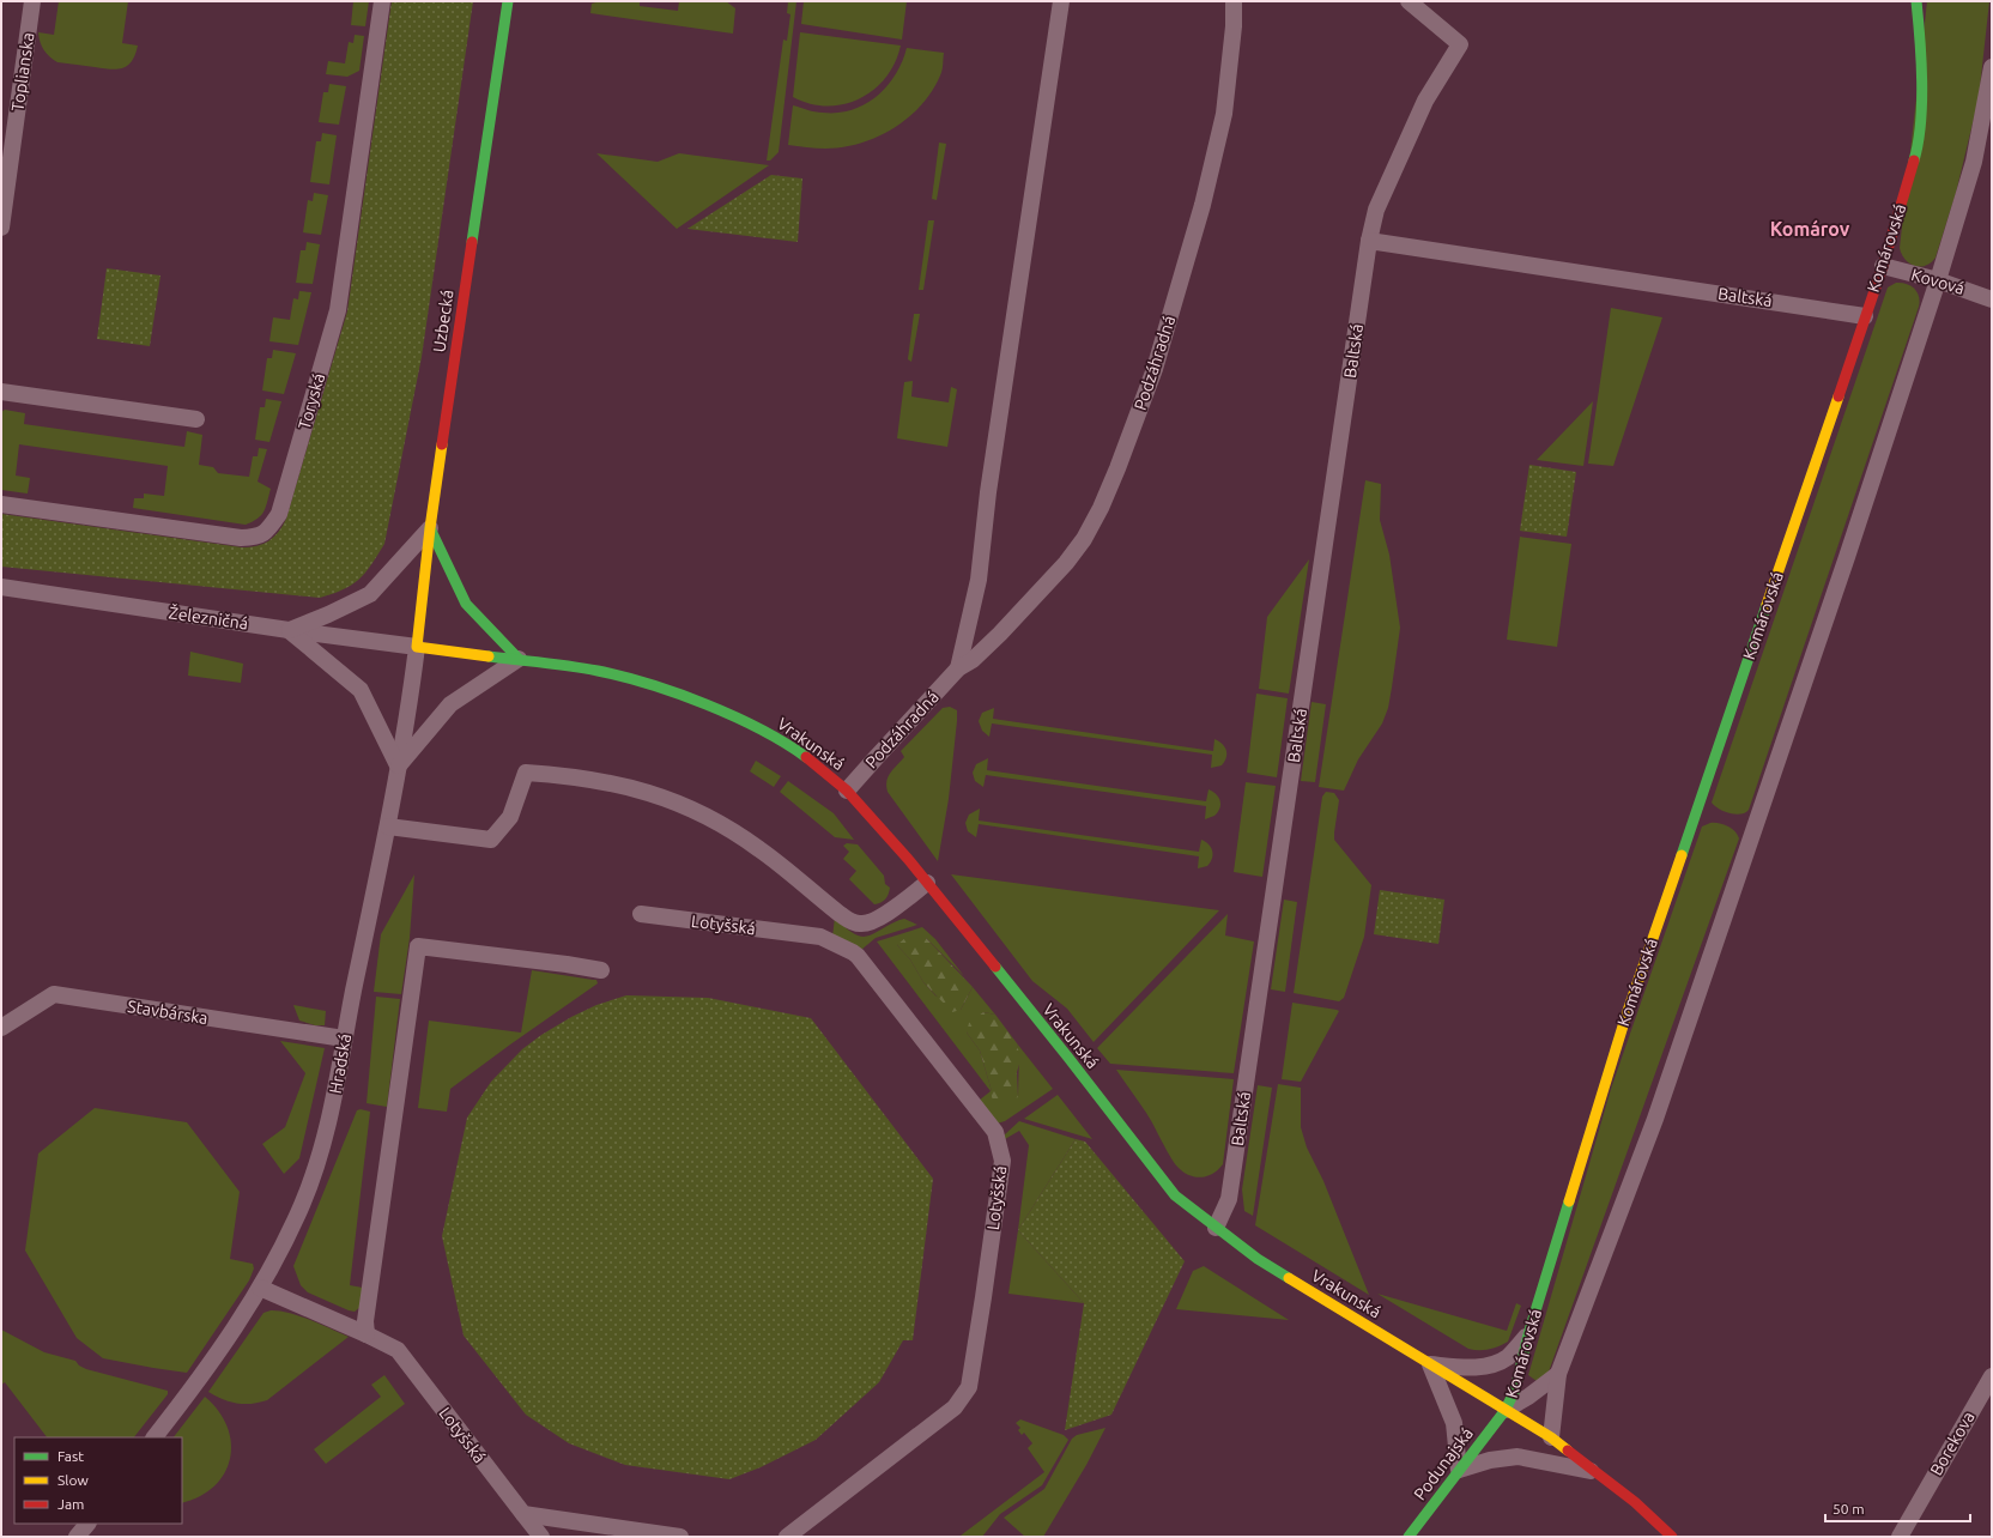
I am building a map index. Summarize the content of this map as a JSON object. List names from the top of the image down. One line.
{"streets":{"street":["Toplianska","Komárovská","Kovová","Baltská","Uzbecká","Podzáhradná","Toryská","Železničná","Vrakunská","Lotyšská","Stavbárska","Hradská","Borekova","Podunajská"]},"crossings":[["Komárovská","Kovová"],["Komárovská","Baltská"],["Komárovská","Vrakunská"],["Komárovská","Podunajská"],["Baltská","Vrakunská"],["Uzbecká","Železničná"],["Uzbecká","Vrakunská"],["Uzbecká","Hradská"],["Podzáhradná","Vrakunská"],["Železničná","Vrakunská"],["Železničná","Hradská"],["Vrakunská","Hradská"],["Vrakunská","Podunajská"],["Lotyšská","Hradská"],["Stavbárska","Hradská"]],"districts":["Komárov"],"legend":["Fast","Slow","Jam"],"scale_bar":"50 m"}
